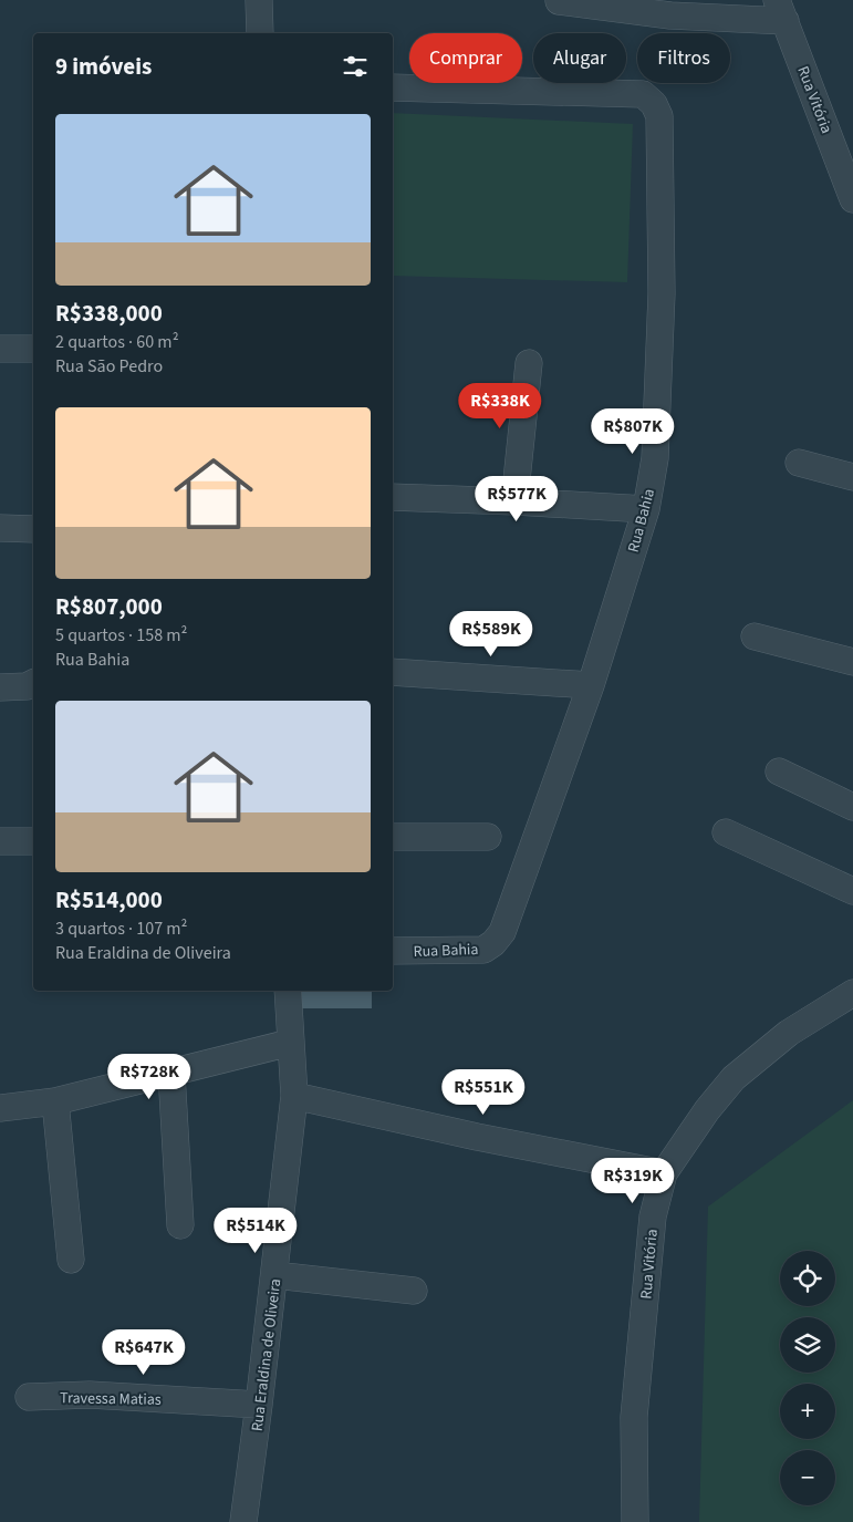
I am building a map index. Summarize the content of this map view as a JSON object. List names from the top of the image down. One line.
{"streets":{"street":["Rua Vitória","Rua Bahia","Rua Eraldina de Oliveira","Travessa Matias"]},"crossings":[["Rua Eraldina de Oliveira","Travessa Matias"]],"page":{"chip":["Comprar","Alugar","Filtros"],"heading":"9 imóveis","list":[{"name":"R$338,000","note":"2 quartos · 60 m² · Rua São Pedro"},{"name":"R$807,000","note":"5 quartos · 158 m² · Rua Bahia"},{"name":"R$514,000","note":"3 quartos · 107 m² · Rua Eraldina de Oliveira"}],"price":["R$338K","R$807K","R$577K","R$589K","R$728K","R$551K","R$319K","R$514K","R$647K"],"map_buttons":["+","−"]}}
